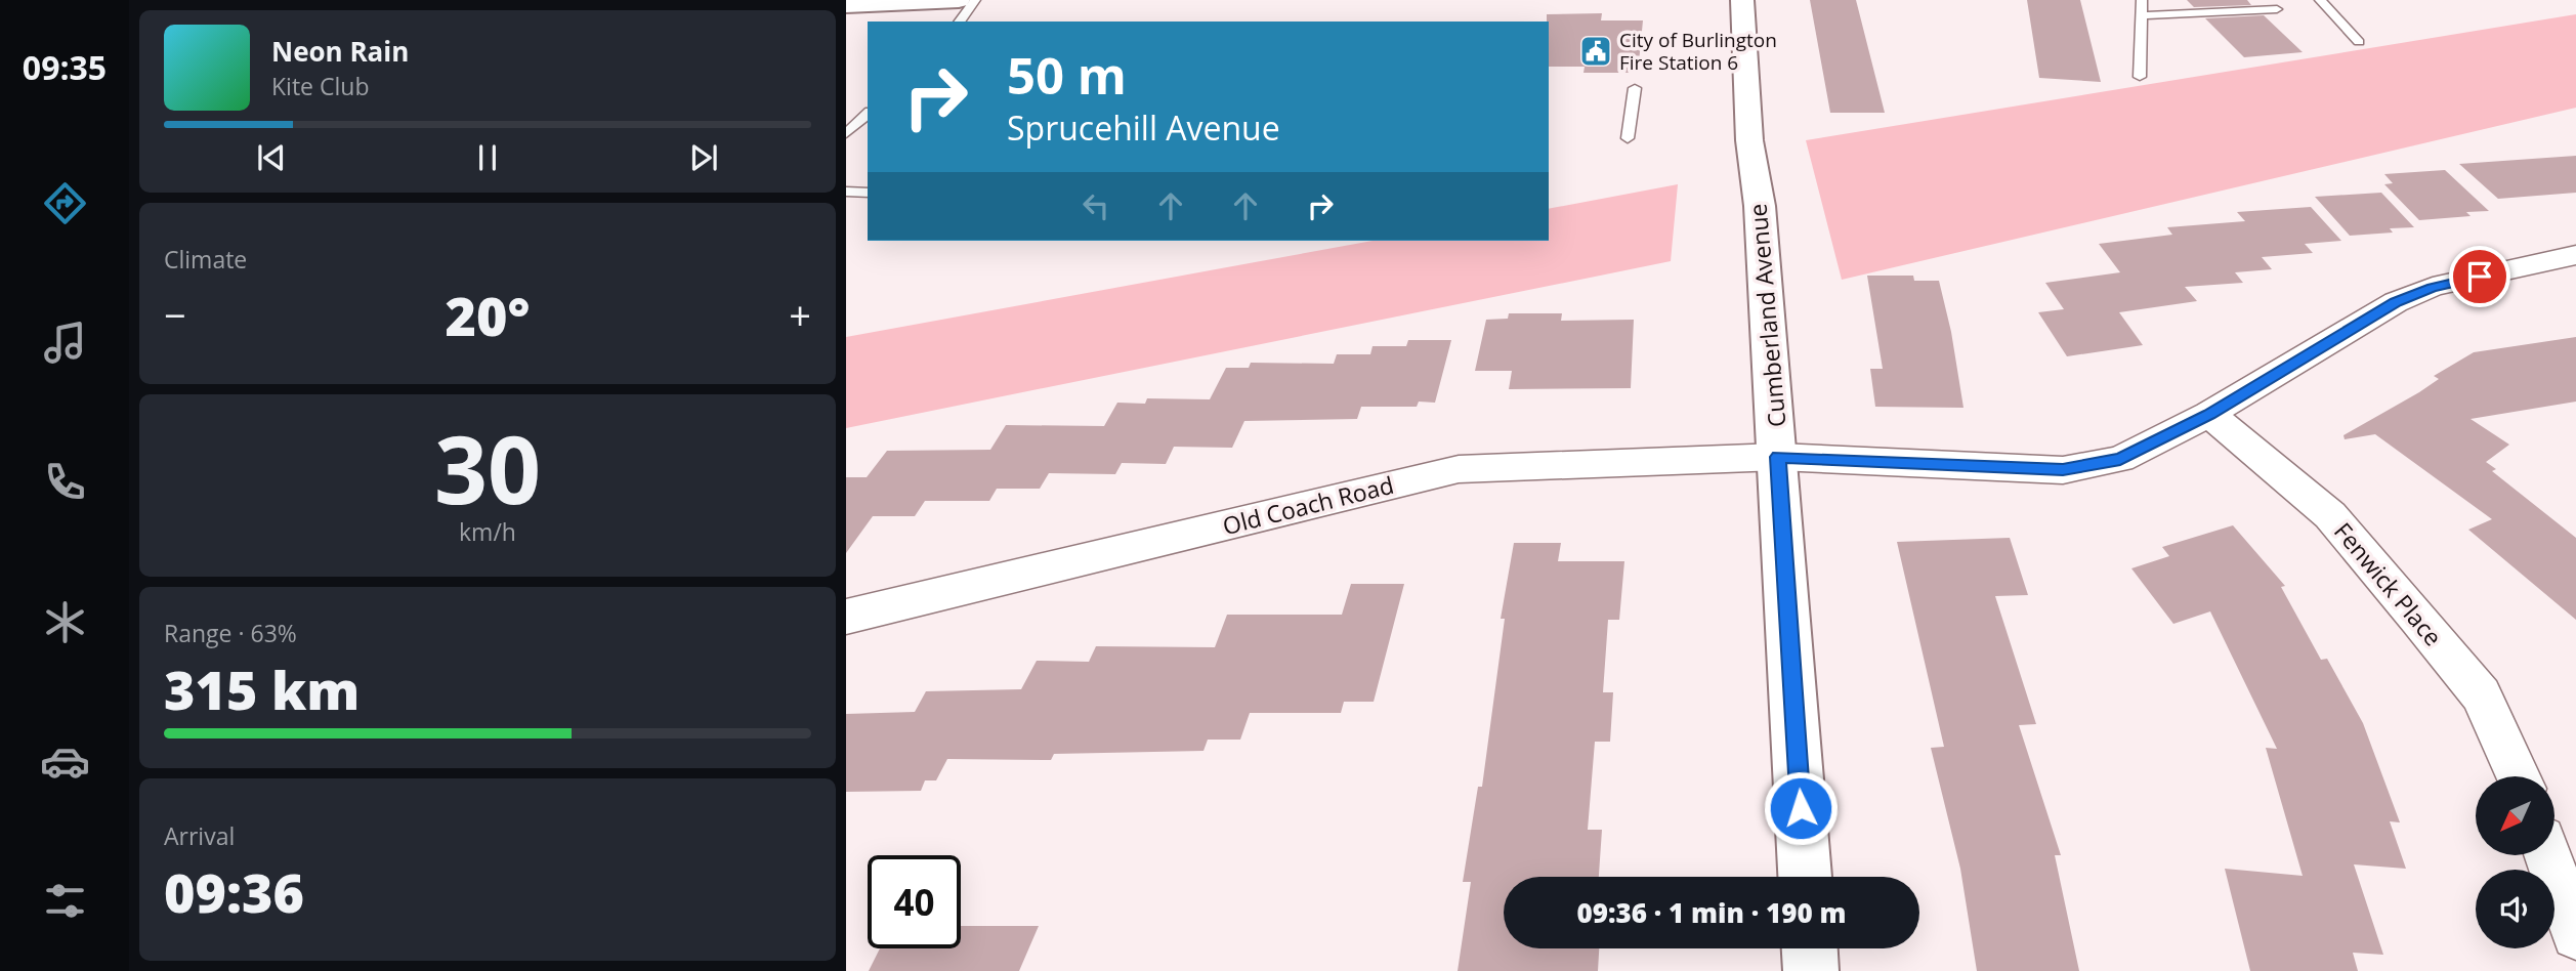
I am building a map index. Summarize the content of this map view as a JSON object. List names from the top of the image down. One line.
{"streets":{"street":["Cumberland Avenue","Old Coach Road","Fenwick Place"]},"crossings":[["Cumberland Avenue","Old Coach Road"],["Old Coach Road","Fenwick Place"]],"places":{"public building":["City of Burlington Fire Station 6"]},"north":"bottom left","page":{"tabs":"09:35","turn":["50 m","Sprucehill Avenue"],"song":["Neon Rain","Kite Club"],"tile":["Climate",["30","km/h"],["Range · 63%","315 km"],["Arrival","09:36"]],"heat":["−","20°","+"],"limit":"40","trip":"09:36 · 1 min · 190 m"}}
